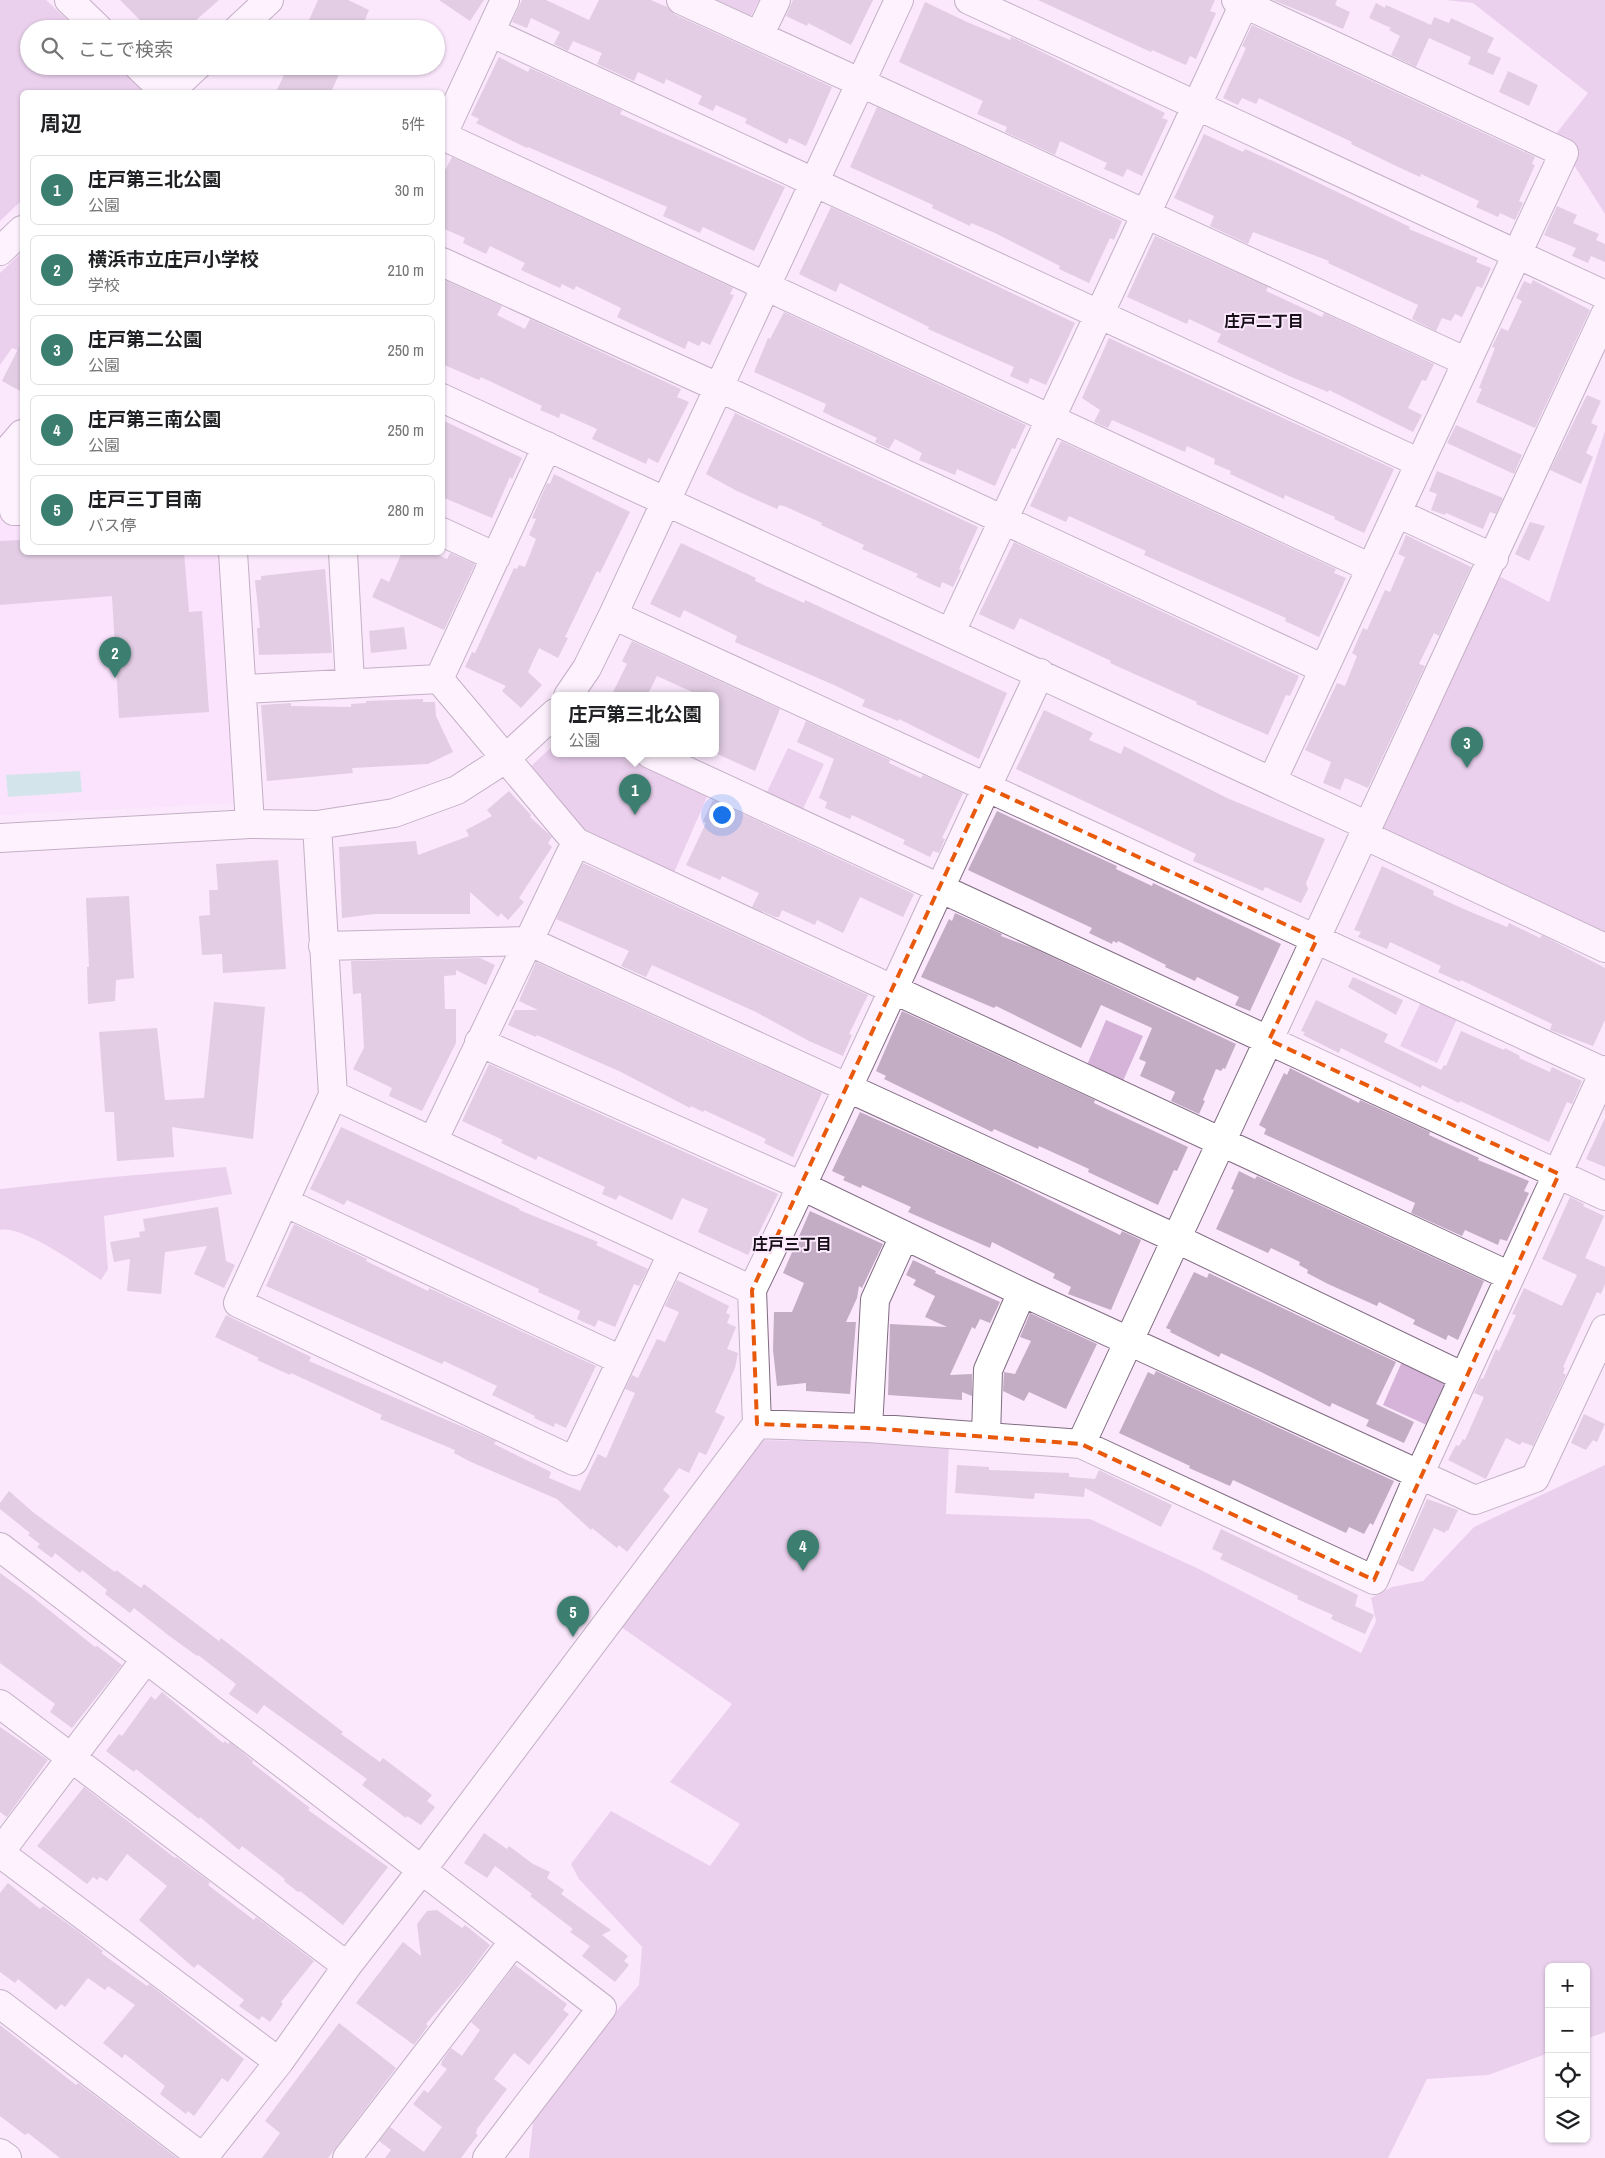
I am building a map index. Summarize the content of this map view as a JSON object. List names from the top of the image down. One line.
{"districts":["庄戸二丁目","庄戸三丁目"],"page":{"search":"ここで検索","heading":["周辺","5件"],"list":[{"mark":"1","name":"庄戸第三北公園","note":"公園","value":"30 m"},{"mark":"2","name":"横浜市立庄戸小学校","note":"学校","value":"210 m"},{"mark":"3","name":"庄戸第二公園","note":"公園","value":"250 m"},{"mark":"4","name":"庄戸第三南公園","note":"公園","value":"250 m"},{"mark":"5","name":"庄戸三丁目南","note":"バス停","value":"280 m"}],"pins":["2","3","1","4","5"],"popup":["庄戸第三北公園","公園"],"map_buttons":["+","−"]}}
